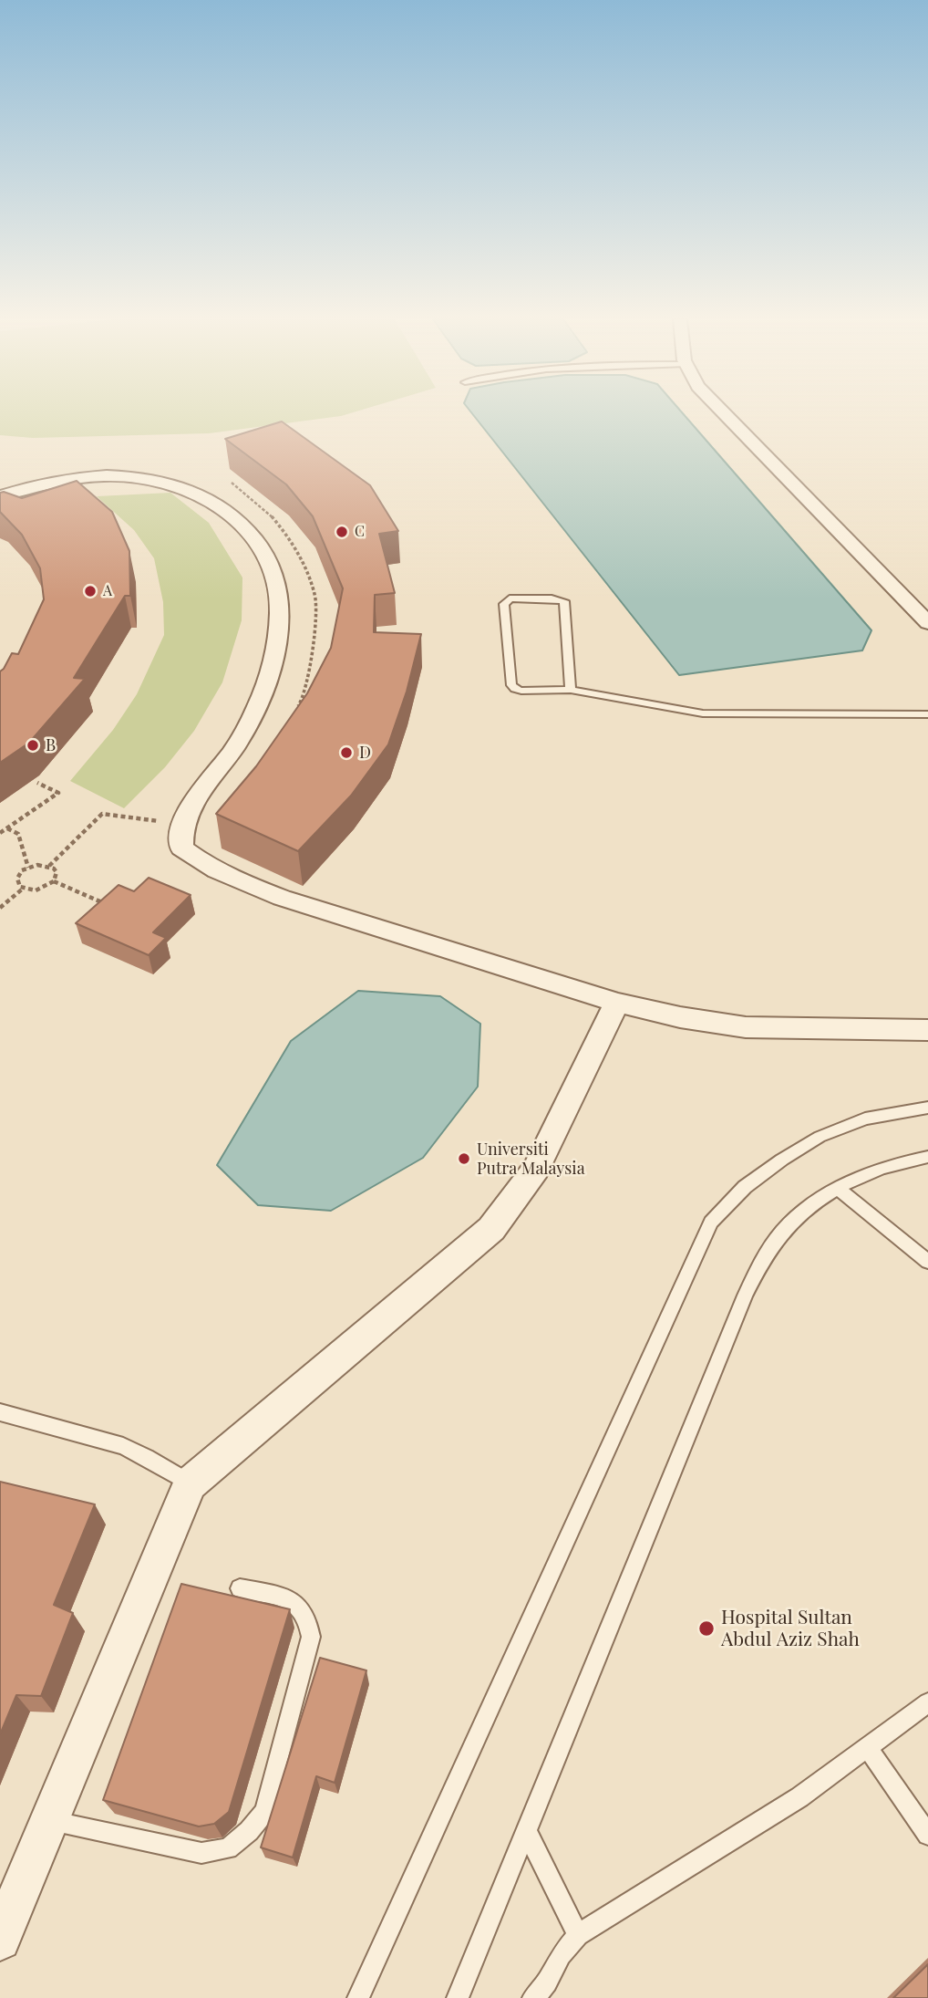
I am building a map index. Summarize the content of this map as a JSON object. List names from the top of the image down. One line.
{"places":["C","A","B","D","Universiti Putra Malaysia","Hospital Sultan Abdul Aziz Shah"]}
